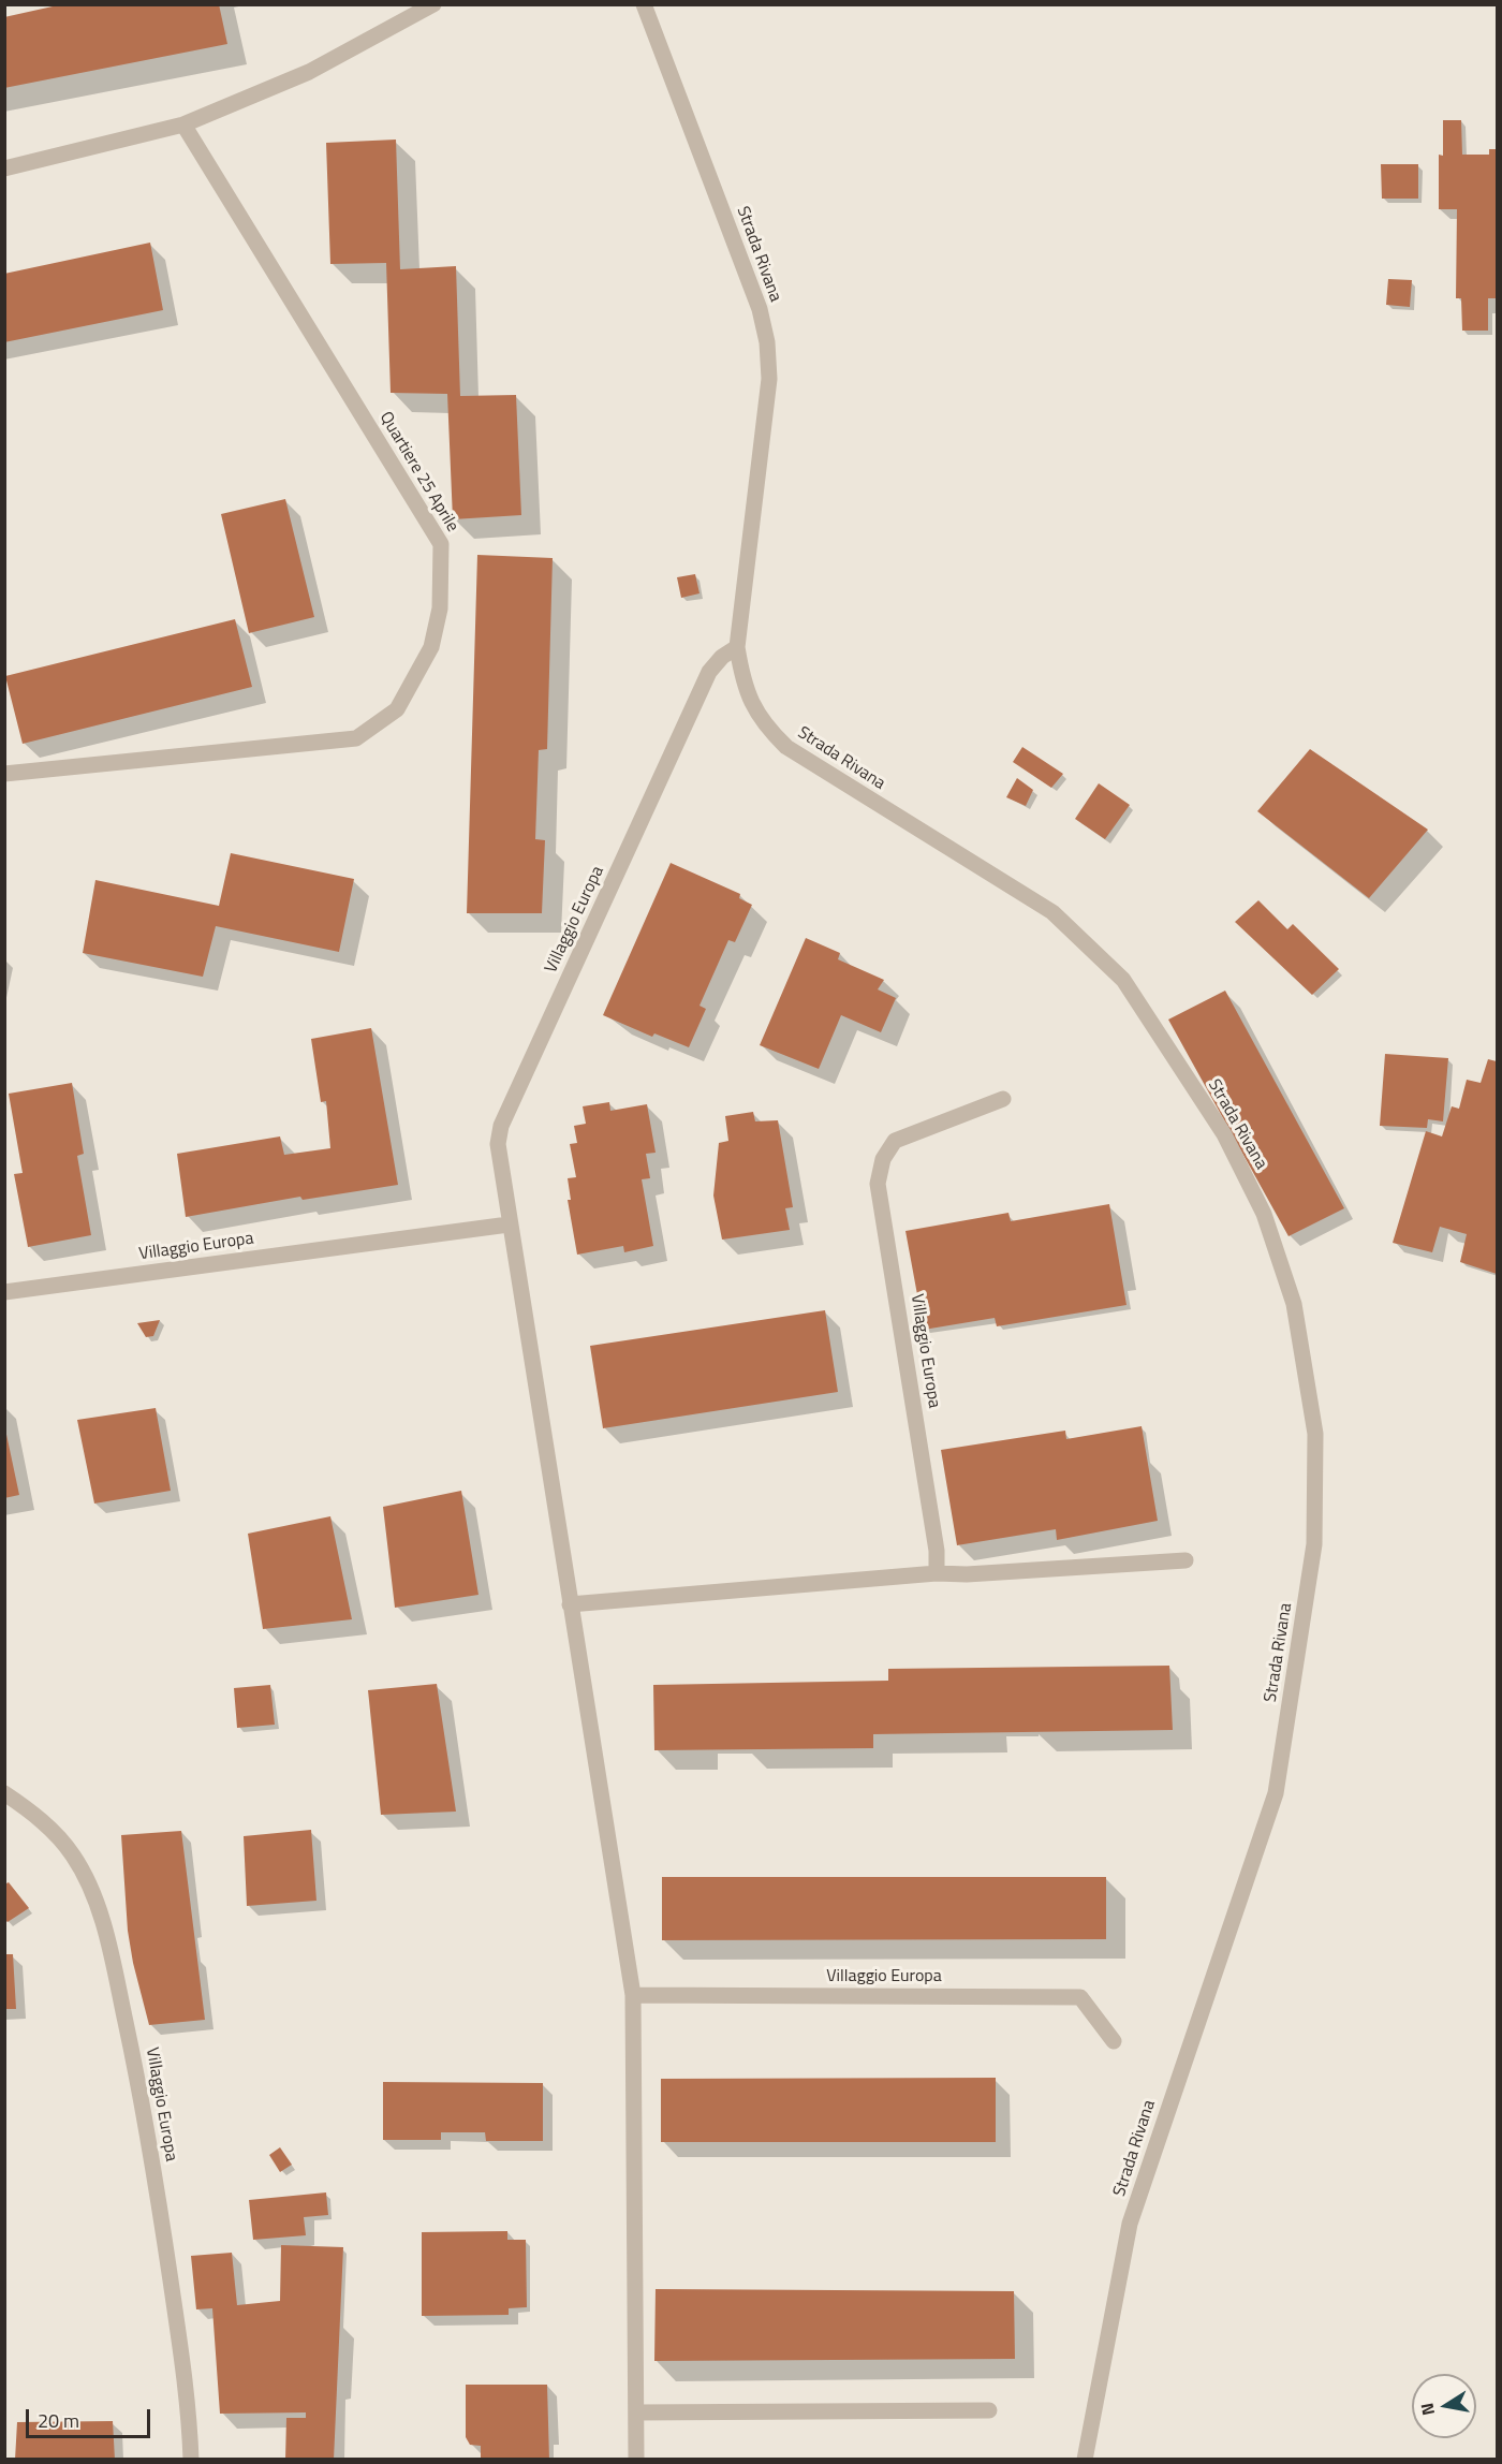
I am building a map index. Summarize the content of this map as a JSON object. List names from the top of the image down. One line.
{"streets":{"street":["Strada Rivana","Quartiere 25 Aprile","Villaggio Europa"]},"crossings":[["Strada Rivana","Villaggio Europa"]],"scale_bar":"20 m","north":"left"}
